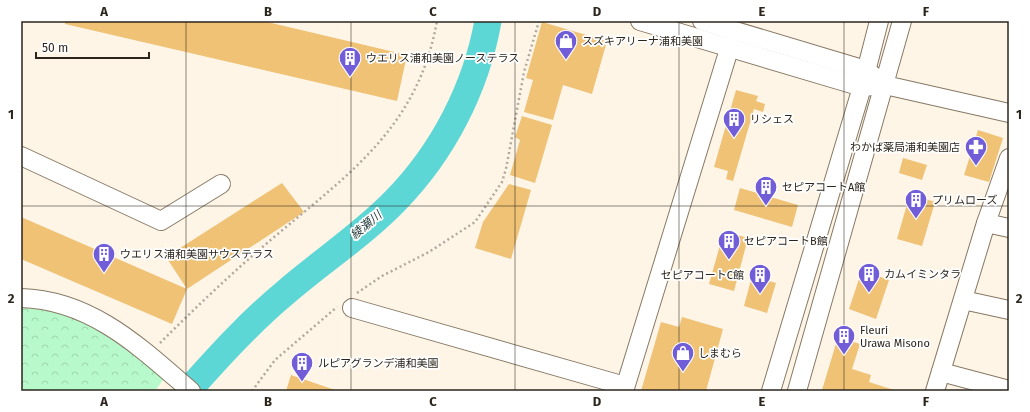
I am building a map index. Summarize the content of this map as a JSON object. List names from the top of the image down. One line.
{"water":["綾瀬川"],"places":{"shop":["スズキアリーナ浦和美園","しまむら"],"building":["ウエリス浦和美園ノーステラス","リシェス","セピアコートA館","プリムローズ","セピアコートB館","ウエリス浦和美園サウステラス","カムイミンタラ","セピアコートC館","Fleuri Urawa Misono","ルピアグランデ浦和美園"],"pharmacy":["わかば薬局浦和美園店"]},"scale_bar":"50 m","grid":{"columns":["A","B","C","D","E","F"],"rows":["1","2"]}}
